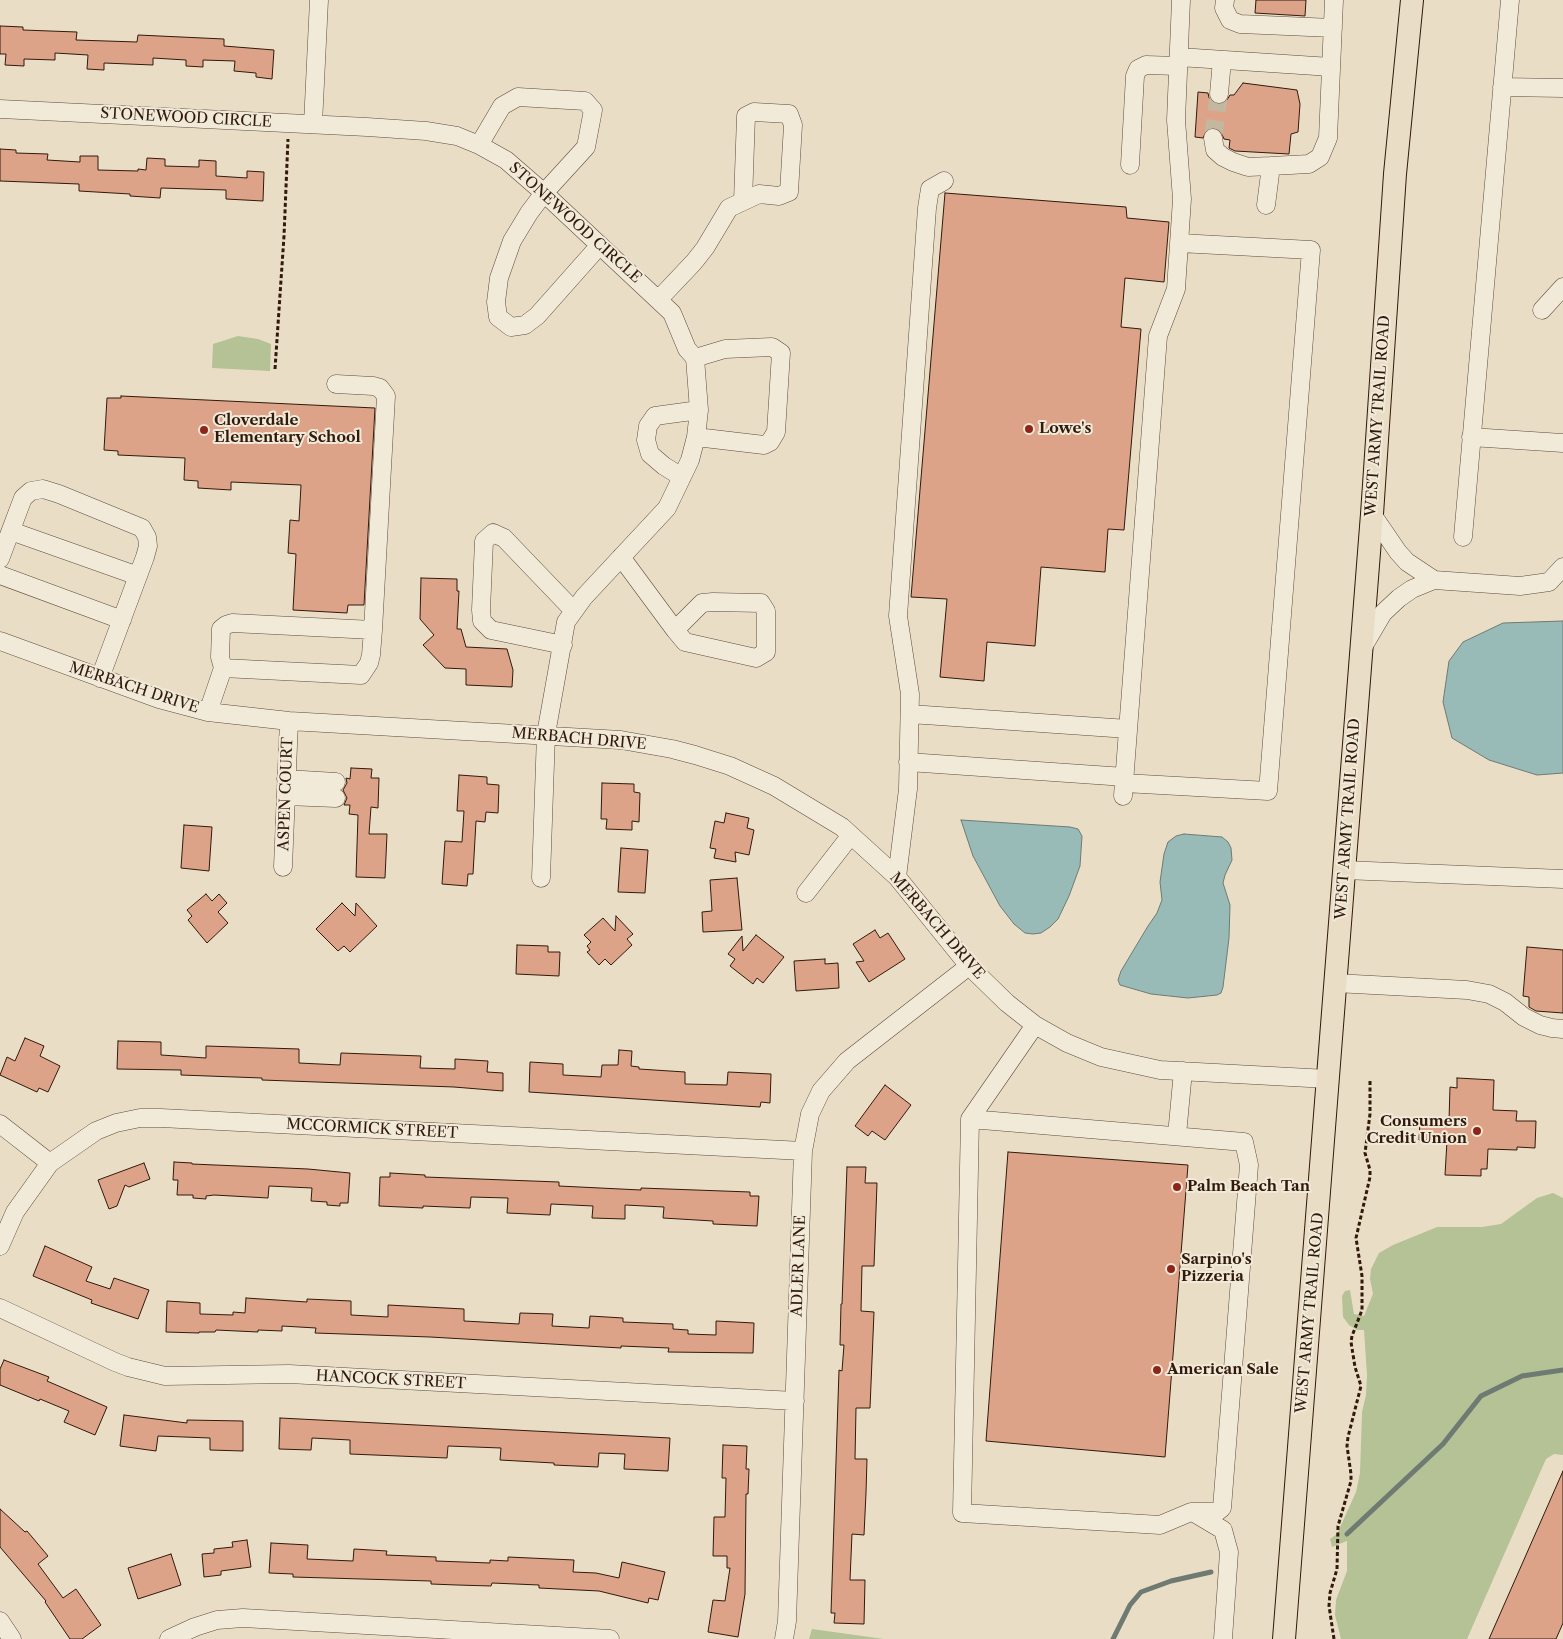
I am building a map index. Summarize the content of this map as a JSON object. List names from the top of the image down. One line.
{"streets":{"main road":["WEST ARMY TRAIL ROAD"],"street":["STONEWOOD CIRCLE","MERBACH DRIVE","ASPEN COURT","MCCORMICK STREET","ADLER LANE","HANCOCK STREET"]},"crossings":[["STONEWOOD CIRCLE","MERBACH DRIVE"],["WEST ARMY TRAIL ROAD","MERBACH DRIVE"],["MERBACH DRIVE","ASPEN COURT"],["MERBACH DRIVE","ADLER LANE"],["MCCORMICK STREET","ADLER LANE"],["ADLER LANE","HANCOCK STREET"]],"places":["Lowe's","Cloverdale Elementary School","Consumers Credit Union","Palm Beach Tan","Sarpino's Pizzeria","American Sale"]}
